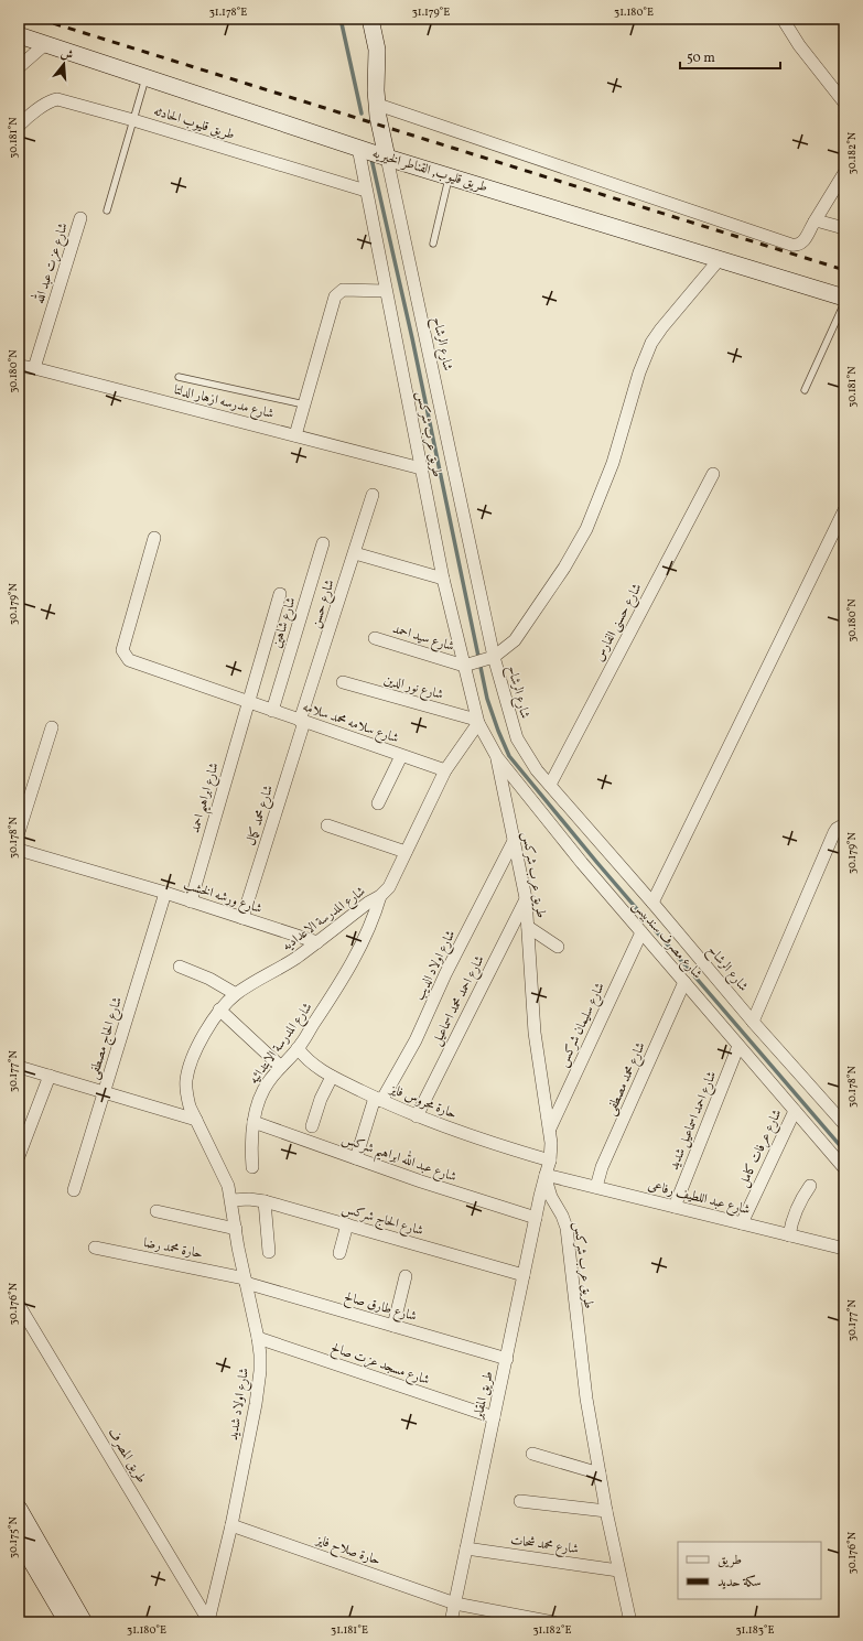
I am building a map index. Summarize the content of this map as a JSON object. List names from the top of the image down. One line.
{"streets":{"main road":["طريق قليوب, القناطر الخيريه"],"street":["طريق قليوب الحادثه","شارع عزت عبد الله","شارع الرشاح","شارع مدرسه ازهار الدلتا","طريق عرب شركس","شارع حسن","شارع شاهين","شارع حسنى الفارس","شارع سيد احمد","شارع نور الدين","شارع سلامه محمد سلامه","شارع ابراهيم احمد","شارع محمد كمال","شارع ورشه الخشب","شارع المدرسة الاعداديه","شارع مصرف سندبيس","شارع اولاد الديب","شارع احمد محمد اسماعيل","شارع سليمان شركس","شارع الحاج مصطفى","شارع المدرسة الابتدائيه","شارع محمد مصطفى","حارة محروس فايز","شارع احمد اسماعيل شديد","شارع عرفات كامل","شارع عبد الله ابراهيم شركس","شارع عبد اللطيف رفاعى","شارع الحاج شركس","حارة محمد رضا","شارع طارق صالح","شارع مسجد عزت صالح","طريق المقابر","شارع اولاد شديد","طريق المصرف","شارع محمد شحات","حارة صلاح فايز"]},"crossings":[["طريق قليوب الحادثه","طريق عرب شركس"],["طريق قليوب, القناطر الخيريه","شارع الرشاح"],["طريق قليوب, القناطر الخيريه","طريق عرب شركس"],["شارع عزت عبد الله","شارع مدرسه ازهار الدلتا"],["شارع الرشاح","شارع حسنى الفارس"],["شارع مدرسه ازهار الدلتا","طريق عرب شركس"],["طريق عرب شركس","شارع سيد احمد"],["طريق عرب شركس","شارع نور الدين"],["طريق عرب شركس","شارع المدرسة الاعداديه"],["طريق عرب شركس","شارع مصرف سندبيس"],["طريق عرب شركس","شارع اولاد الديب"],["طريق عرب شركس","شارع احمد محمد اسماعيل"],["طريق عرب شركس","شارع سليمان شركس"],["طريق عرب شركس","حارة محروس فايز"],["طريق عرب شركس","شارع عبد اللطيف رفاعى"],["طريق عرب شركس","طريق المقابر"],["طريق عرب شركس","شارع محمد شحات"],["شارع حسن","شارع سلامه محمد سلامه"],["شارع حسن","شارع محمد كمال"],["شارع شاهين","شارع سلامه محمد سلامه"],["شارع نور الدين","شارع المدرسة الاعداديه"],["شارع نور الدين","شارع مصرف سندبيس"],["شارع سلامه محمد سلامه","شارع ابراهيم احمد"],["شارع سلامه محمد سلامه","شارع محمد كمال"],["شارع سلامه محمد سلامه","شارع المدرسة الاعداديه"],["شارع ابراهيم احمد","شارع ورشه الخشب"],["شارع محمد كمال","شارع ورشه الخشب"],["شارع ورشه الخشب","شارع المدرسة الاعداديه"],["شارع ورشه الخشب","شارع الحاج مصطفى"],["شارع المدرسة الاعداديه","شارع مصرف سندبيس"],["شارع المدرسة الاعداديه","شارع المدرسة الابتدائيه"],["شارع المدرسة الاعداديه","شارع اولاد شديد"],["شارع مصرف سندبيس","شارع سليمان شركس"],["شارع مصرف سندبيس","شارع محمد مصطفى"],["شارع مصرف سندبيس","شارع احمد اسماعيل شديد"],["شارع مصرف سندبيس","شارع عرفات كامل"],["شارع اولاد الديب","حارة محروس فايز"],["شارع اولاد الديب","شارع عبد الله ابراهيم شركس"],["شارع احمد محمد اسماعيل","حارة محروس فايز"],["شارع المدرسة الابتدائيه","حارة محروس فايز"],["شارع المدرسة الابتدائيه","شارع عبد الله ابراهيم شركس"],["شارع محمد مصطفى","شارع عبد اللطيف رفاعى"],["شارع احمد اسماعيل شديد","شارع عبد اللطيف رفاعى"],["شارع عرفات كامل","شارع عبد اللطيف رفاعى"],["شارع عبد الله ابراهيم شركس","طريق المقابر"],["شارع عبد اللطيف رفاعى","طريق المقابر"],["شارع الحاج شركس","طريق المقابر"],["شارع الحاج شركس","شارع اولاد شديد"],["حارة محمد رضا","شارع طارق صالح"],["حارة محمد رضا","شارع اولاد شديد"],["شارع طارق صالح","طريق المقابر"],["شارع طارق صالح","شارع اولاد شديد"],["شارع مسجد عزت صالح","طريق المقابر"],["شارع مسجد عزت صالح","شارع اولاد شديد"],["طريق المقابر","شارع محمد شحات"],["طريق المقابر","حارة صلاح فايز"],["شارع اولاد شديد","طريق المصرف"],["شارع اولاد شديد","حارة صلاح فايز"]],"legend":["طريق","سكة حديد"],"scale_bar":"50 m","north":"top","coordinates":["31.178°E","31.179°E","31.180°E","30.181°N","30.182°N","30.180°N","30.179°N","30.178°N","30.177°N","30.176°N","30.175°N","31.181°E","31.182°E","31.183°E"]}
